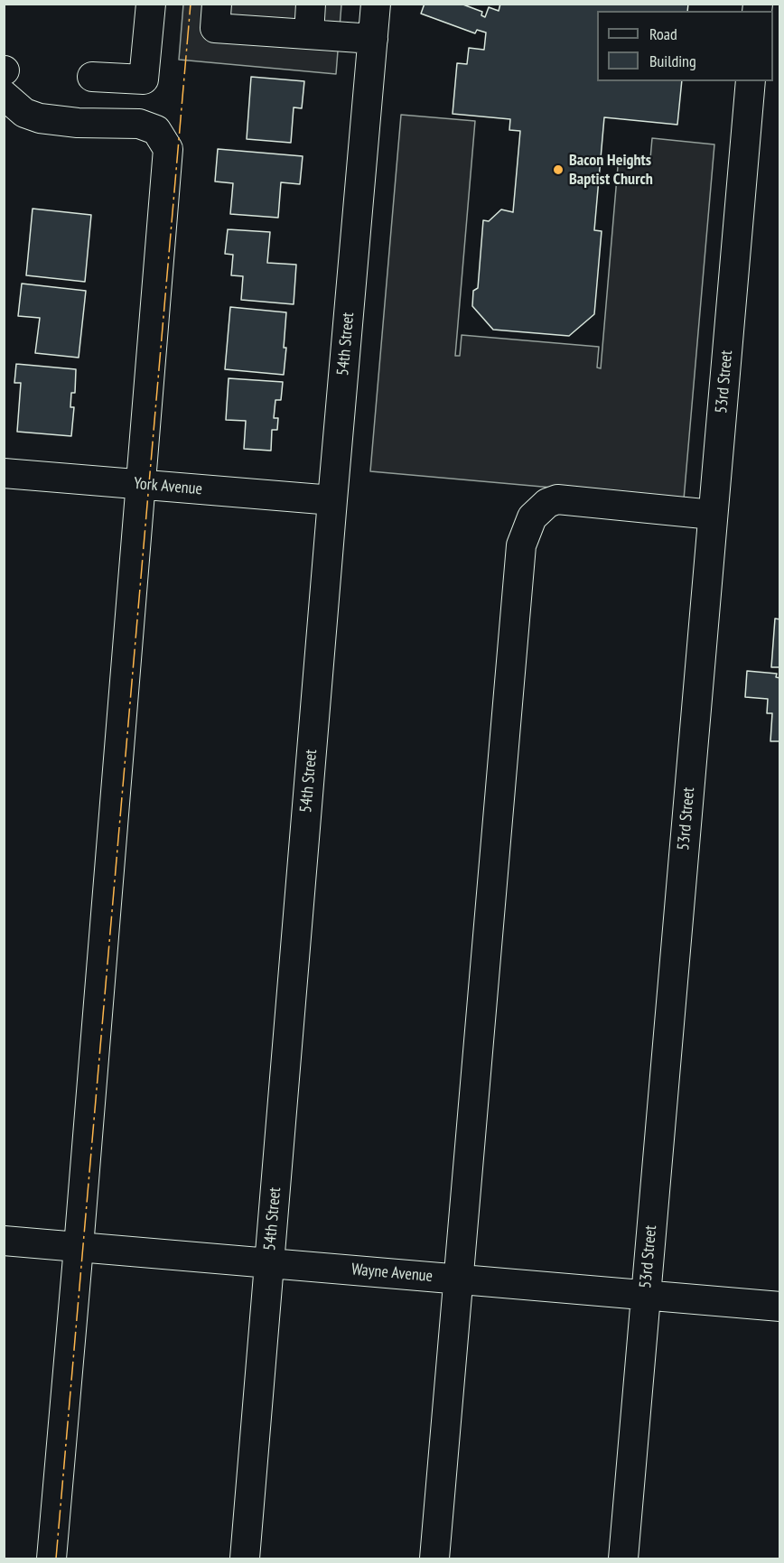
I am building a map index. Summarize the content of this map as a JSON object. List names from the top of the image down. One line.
{"streets":{"street":["54th Street","53rd Street","York Avenue","Wayne Avenue"]},"crossings":[["54th Street","York Avenue"],["54th Street","Wayne Avenue"],["53rd Street","Wayne Avenue"]],"places":["Bacon Heights Baptist Church"],"legend":["Road","Building"]}
